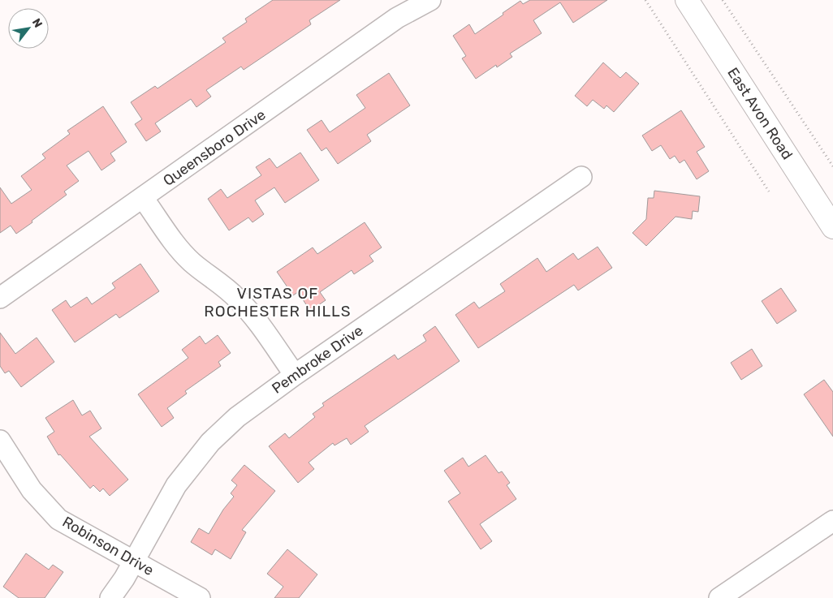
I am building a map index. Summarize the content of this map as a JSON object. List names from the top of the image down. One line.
{"streets":{"main road":["East Avon Road"],"street":["Queensboro Drive","Pembroke Drive","Robinson Drive"]},"crossings":[["Pembroke Drive","Robinson Drive"]],"districts":["VISTAS OF ROCHESTER HILLS"],"north":"top right"}
